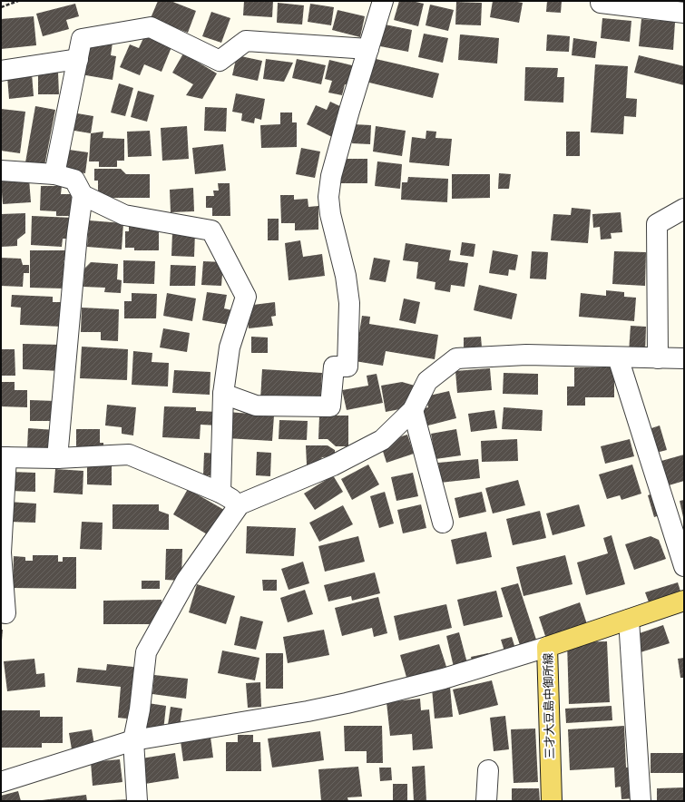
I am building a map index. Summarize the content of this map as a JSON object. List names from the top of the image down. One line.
{"streets":{"main road":["三才大豆島中御所線"]}}
